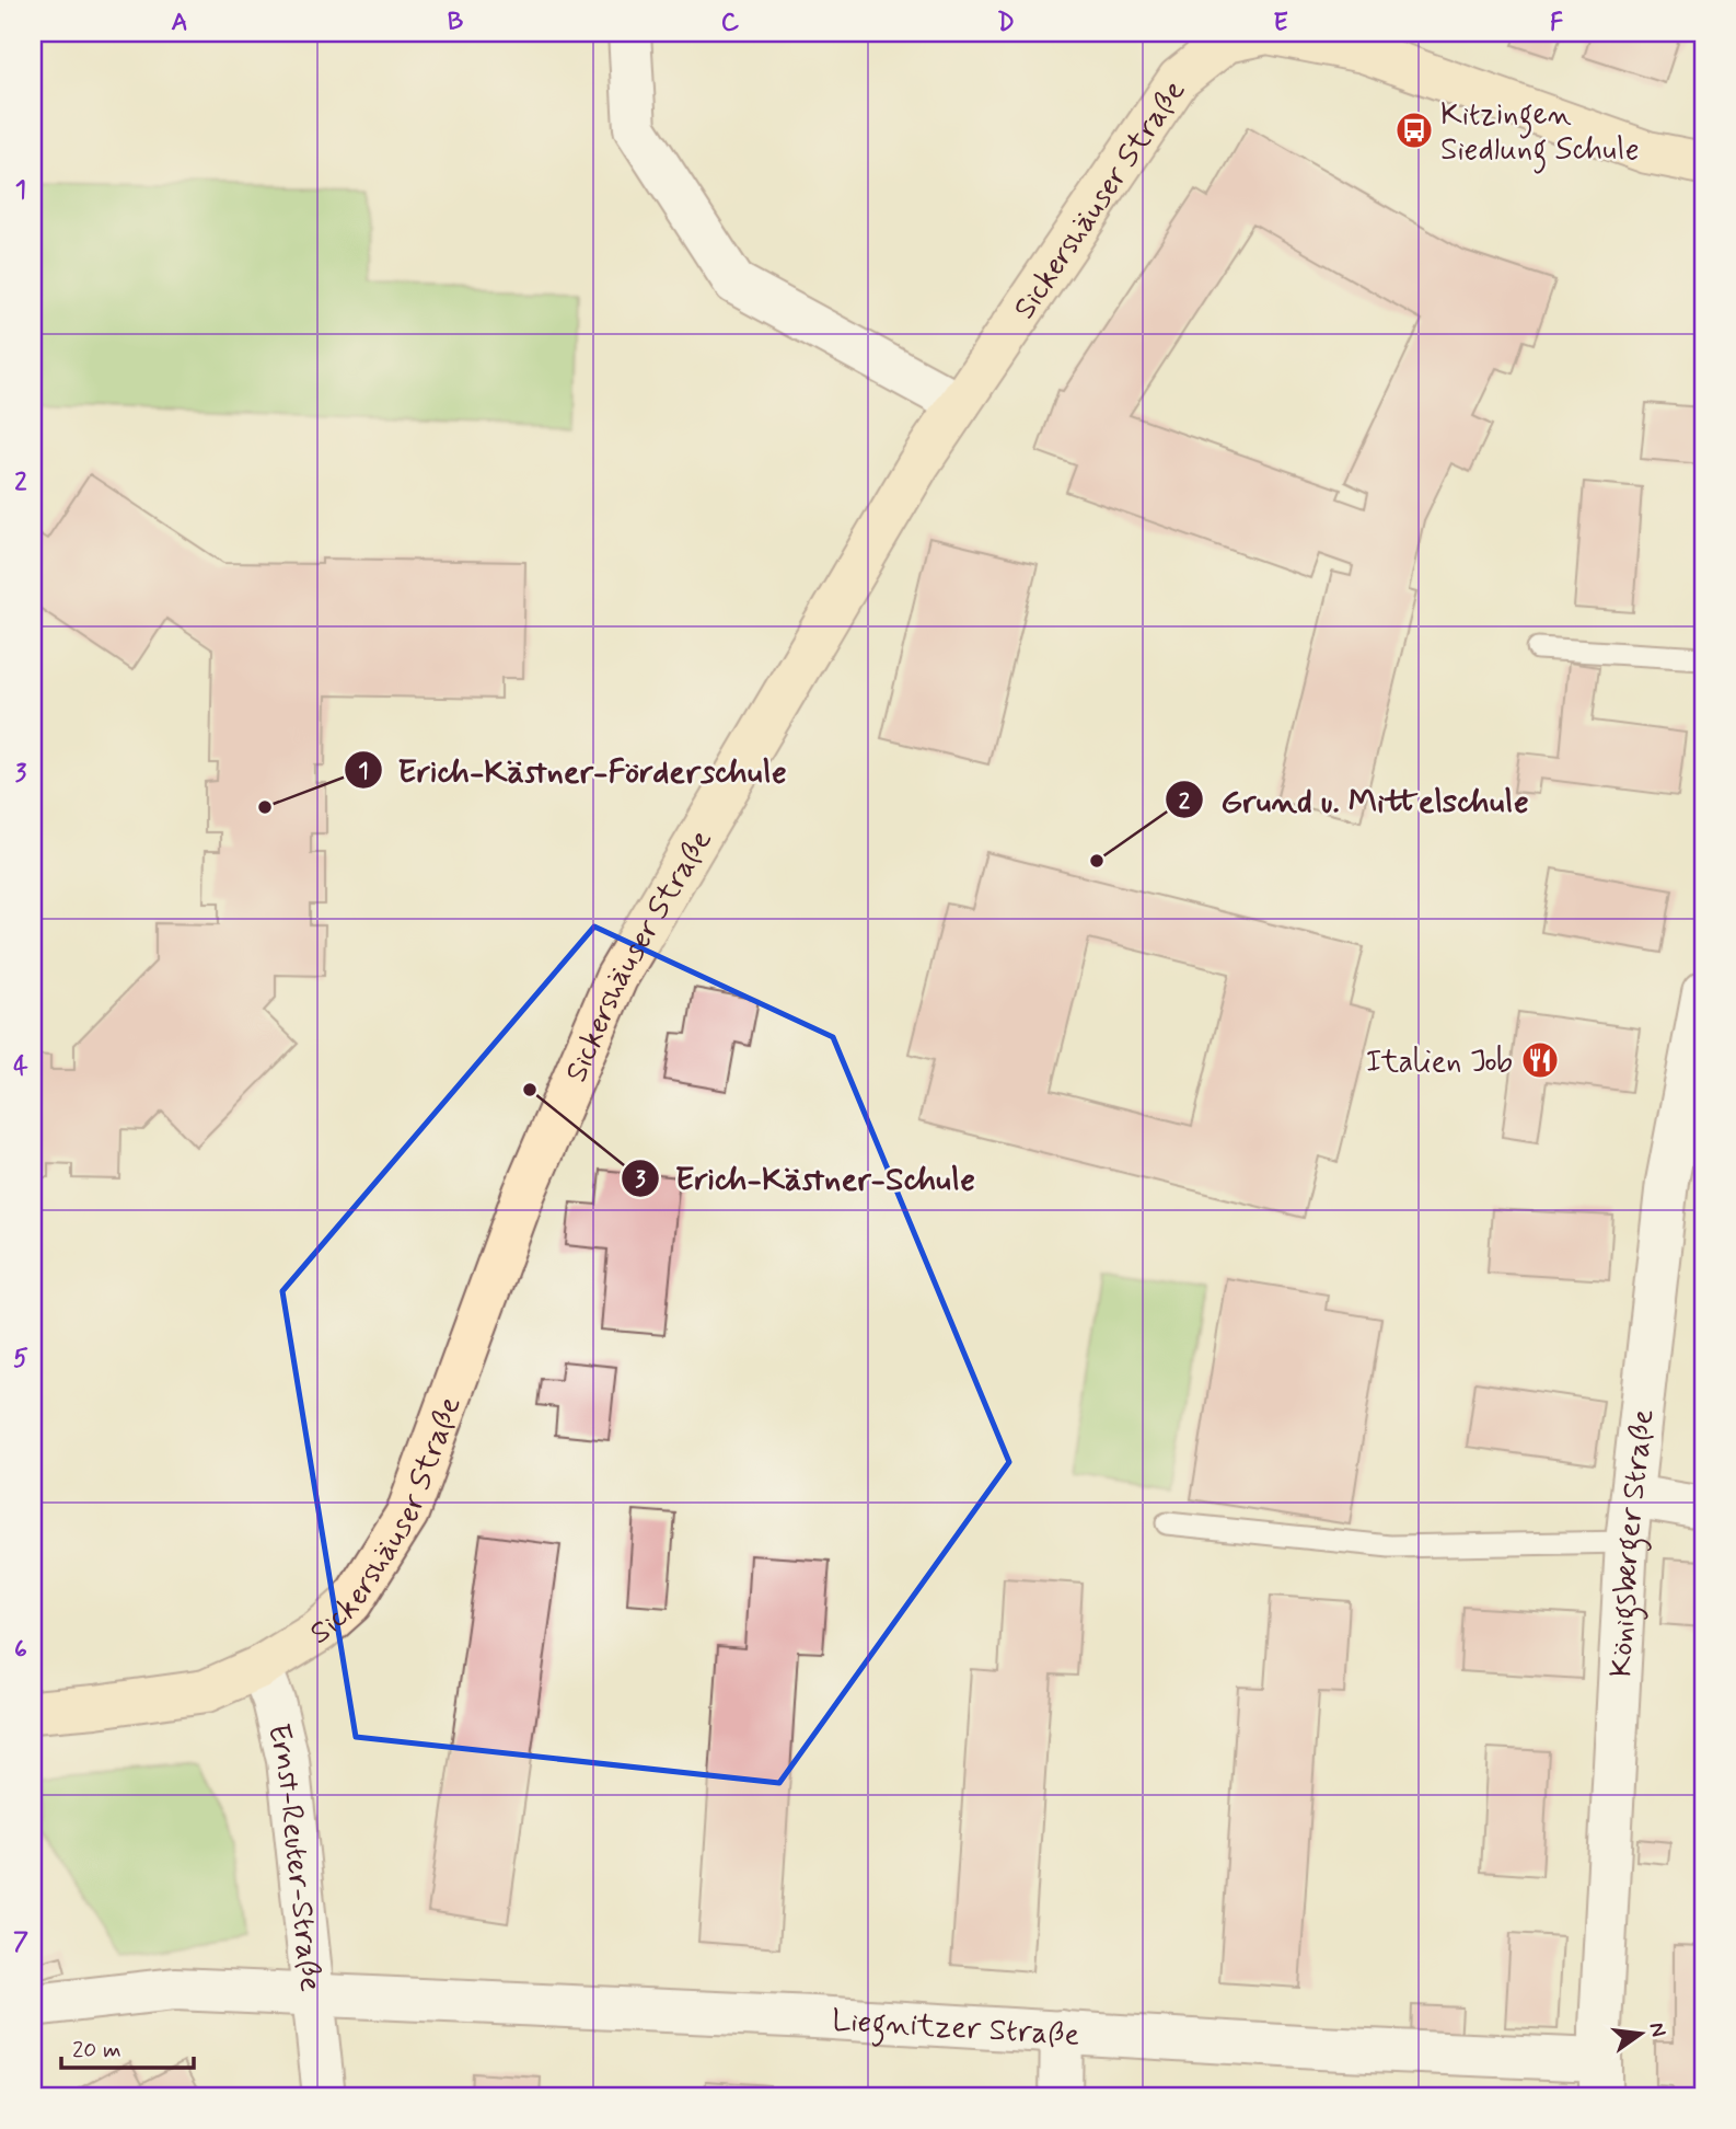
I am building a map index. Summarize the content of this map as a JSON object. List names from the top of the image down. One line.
{"streets":{"street":["Sickershäuser Straße","Königsberger Straße","Ernst-Reuter-Straße","Liegnitzer Straße"]},"crossings":[["Sickershäuser Straße","Ernst-Reuter-Straße"],["Königsberger Straße","Liegnitzer Straße"],["Ernst-Reuter-Straße","Liegnitzer Straße"]],"places":{"bus stop":["Kitzingen Siedlung Schule"],"other":["Erich-Kästner-Förderschule","Grund u. Mittelschule","Erich-Kästner-Schule"],"restaurant":["Italien Job"]},"scale_bar":"20 m","north":"right","grid":{"columns":["A","B","C","D","E","F"],"rows":["1","2","3","4","5","6","7"]}}
